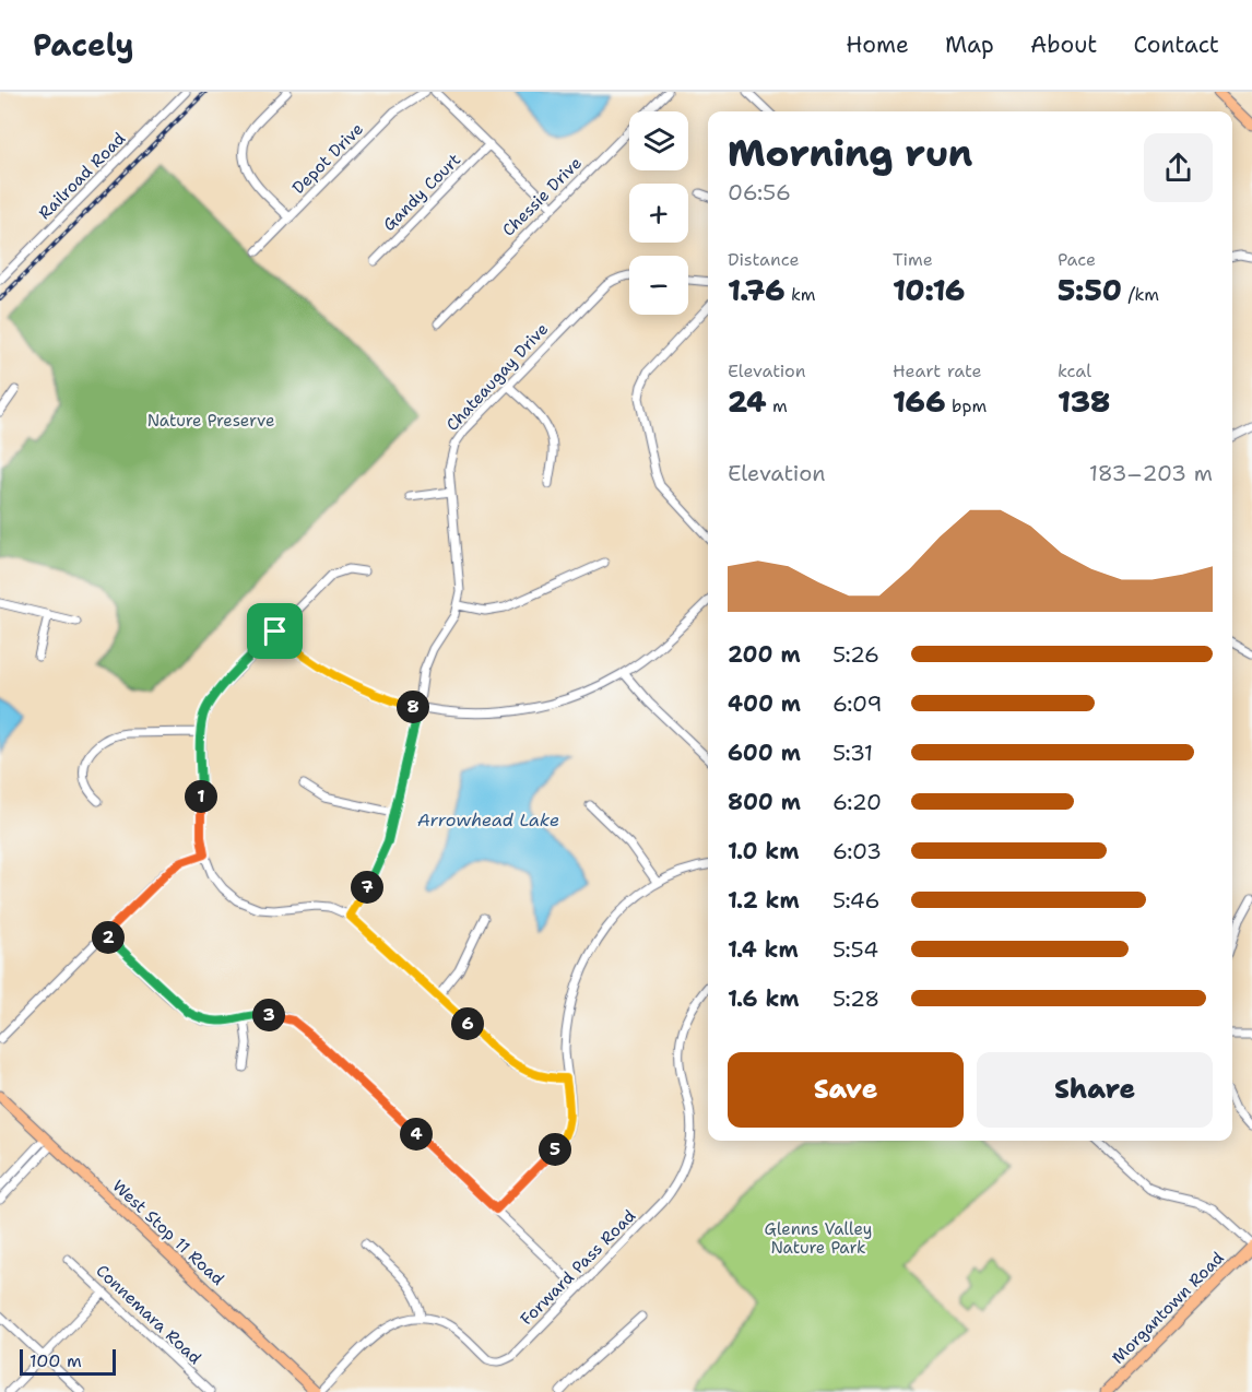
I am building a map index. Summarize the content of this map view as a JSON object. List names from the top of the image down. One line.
{"streets":{"main road":["West Stop 11 Road","Morgantown Road"],"street":["Depot Drive","Railroad Road","Gandy Court","Chessie Drive","Chateaugay Drive","Forward Pass Road","Connemara Road"]},"water":["Arrowhead Lake"],"parks":["Nature Preserve","Glenns Valley Nature Park"],"scale_bar":"100 m","page":{"header":"Pacely","nav":["Home","Map","About","Contact"],"map_buttons":["+","−"],"heading":["Morning run","06:56"],"stats":[["Distance","1.76 km"],["Time","10:16"],["Pace","5:50 /km"],["Elevation","24 m"],["Heart rate","166 bpm"],["kcal","138"]],"chart":["Elevation","183–203 m"],"list":[{"name":"200 m","note":"5:26"},{"name":"400 m","note":"6:09"},{"name":"600 m","note":"5:31"},{"name":"800 m","note":"6:20"},{"name":"1.0 km","note":"6:03"},{"name":"1.2 km","note":"5:46"},{"name":"1.4 km","note":"5:54"},{"name":"1.6 km","note":"5:28"}],"pins":["8","1","7","2","3","6","4","5"],"buttons":["Save","Share"],"scale":"100 m"}}
